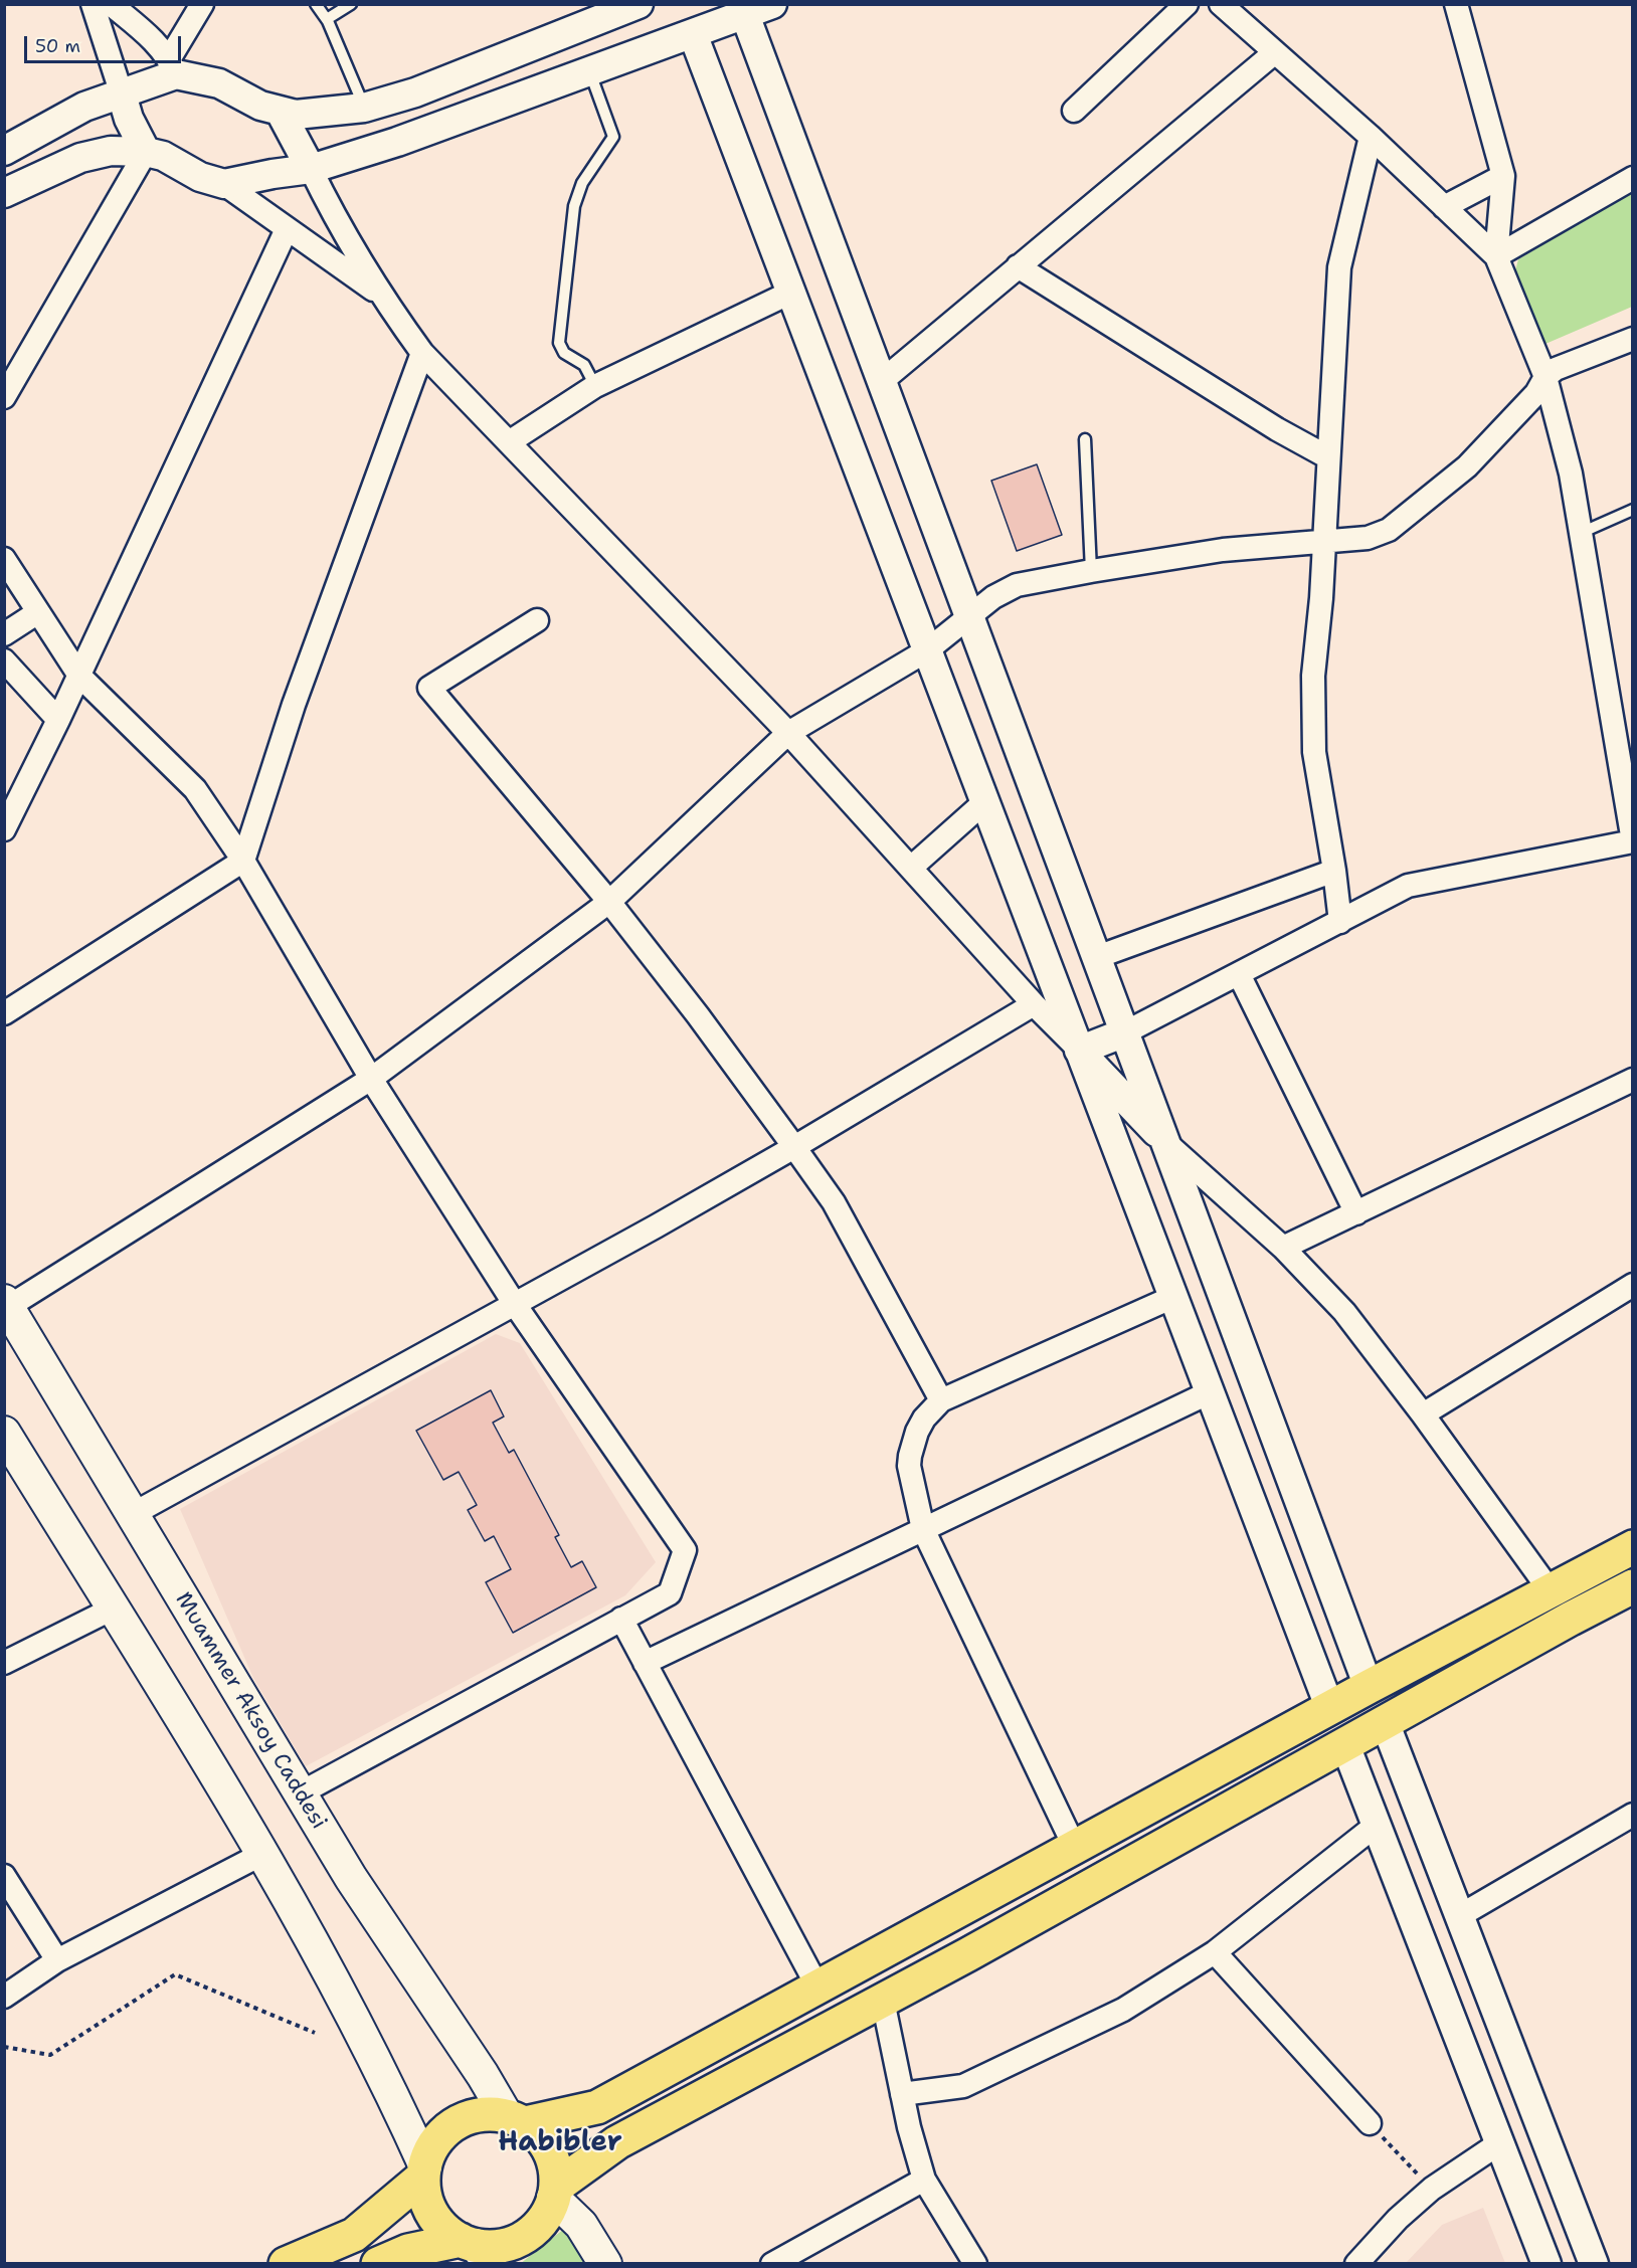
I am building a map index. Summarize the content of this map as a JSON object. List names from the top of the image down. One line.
{"streets":{"main road":["Muammer Aksoy Caddesi"]},"districts":["Habibler"],"scale_bar":"50 m"}
